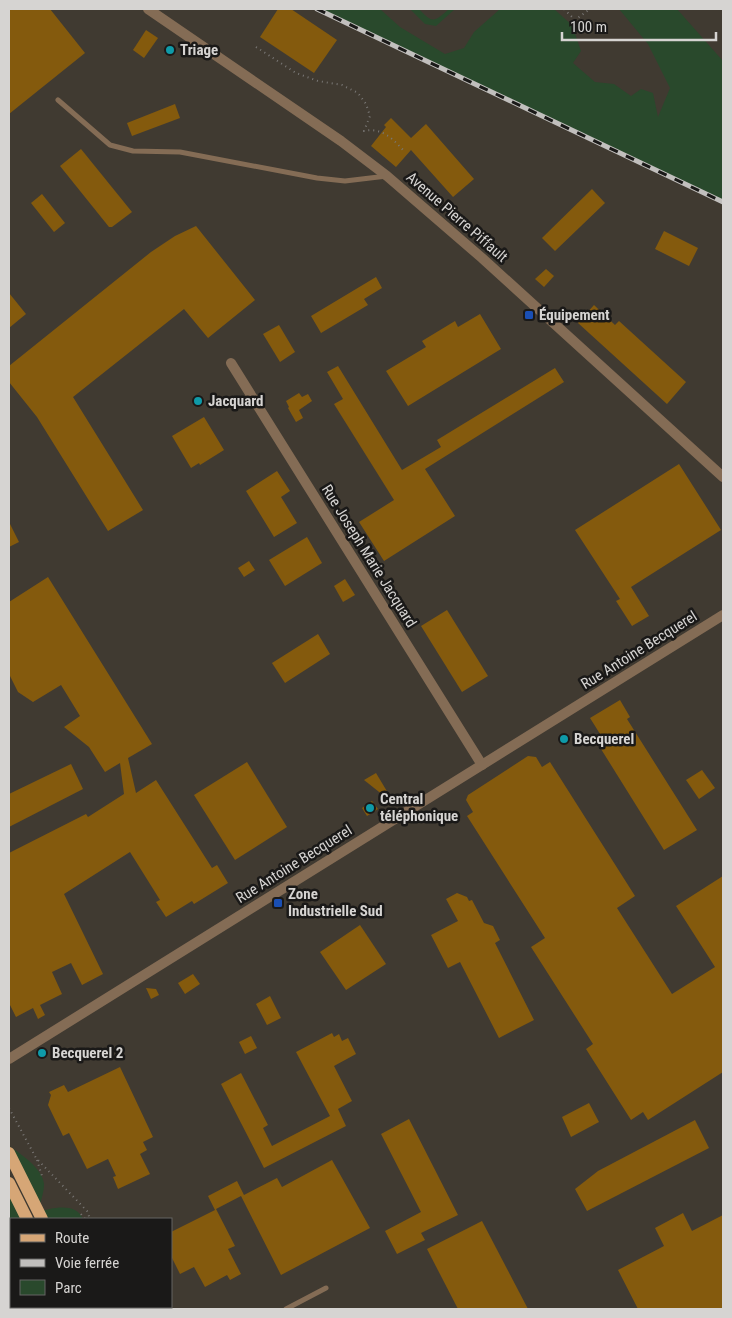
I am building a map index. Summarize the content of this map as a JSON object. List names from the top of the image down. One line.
{"streets":{"street":["Avenue Pierre Piffault","Rue Joseph Marie Jacquard","Rue Antoine Becquerel"]},"crossings":[["Rue Joseph Marie Jacquard","Rue Antoine Becquerel"]],"places":{"other":["Triage","Jacquard","Becquerel","Central téléphonique","Becquerel 2"],"transit":["Équipement","Zone Industrielle Sud"]},"legend":["Route","Voie ferrée","Parc"],"scale_bar":"100 m"}
